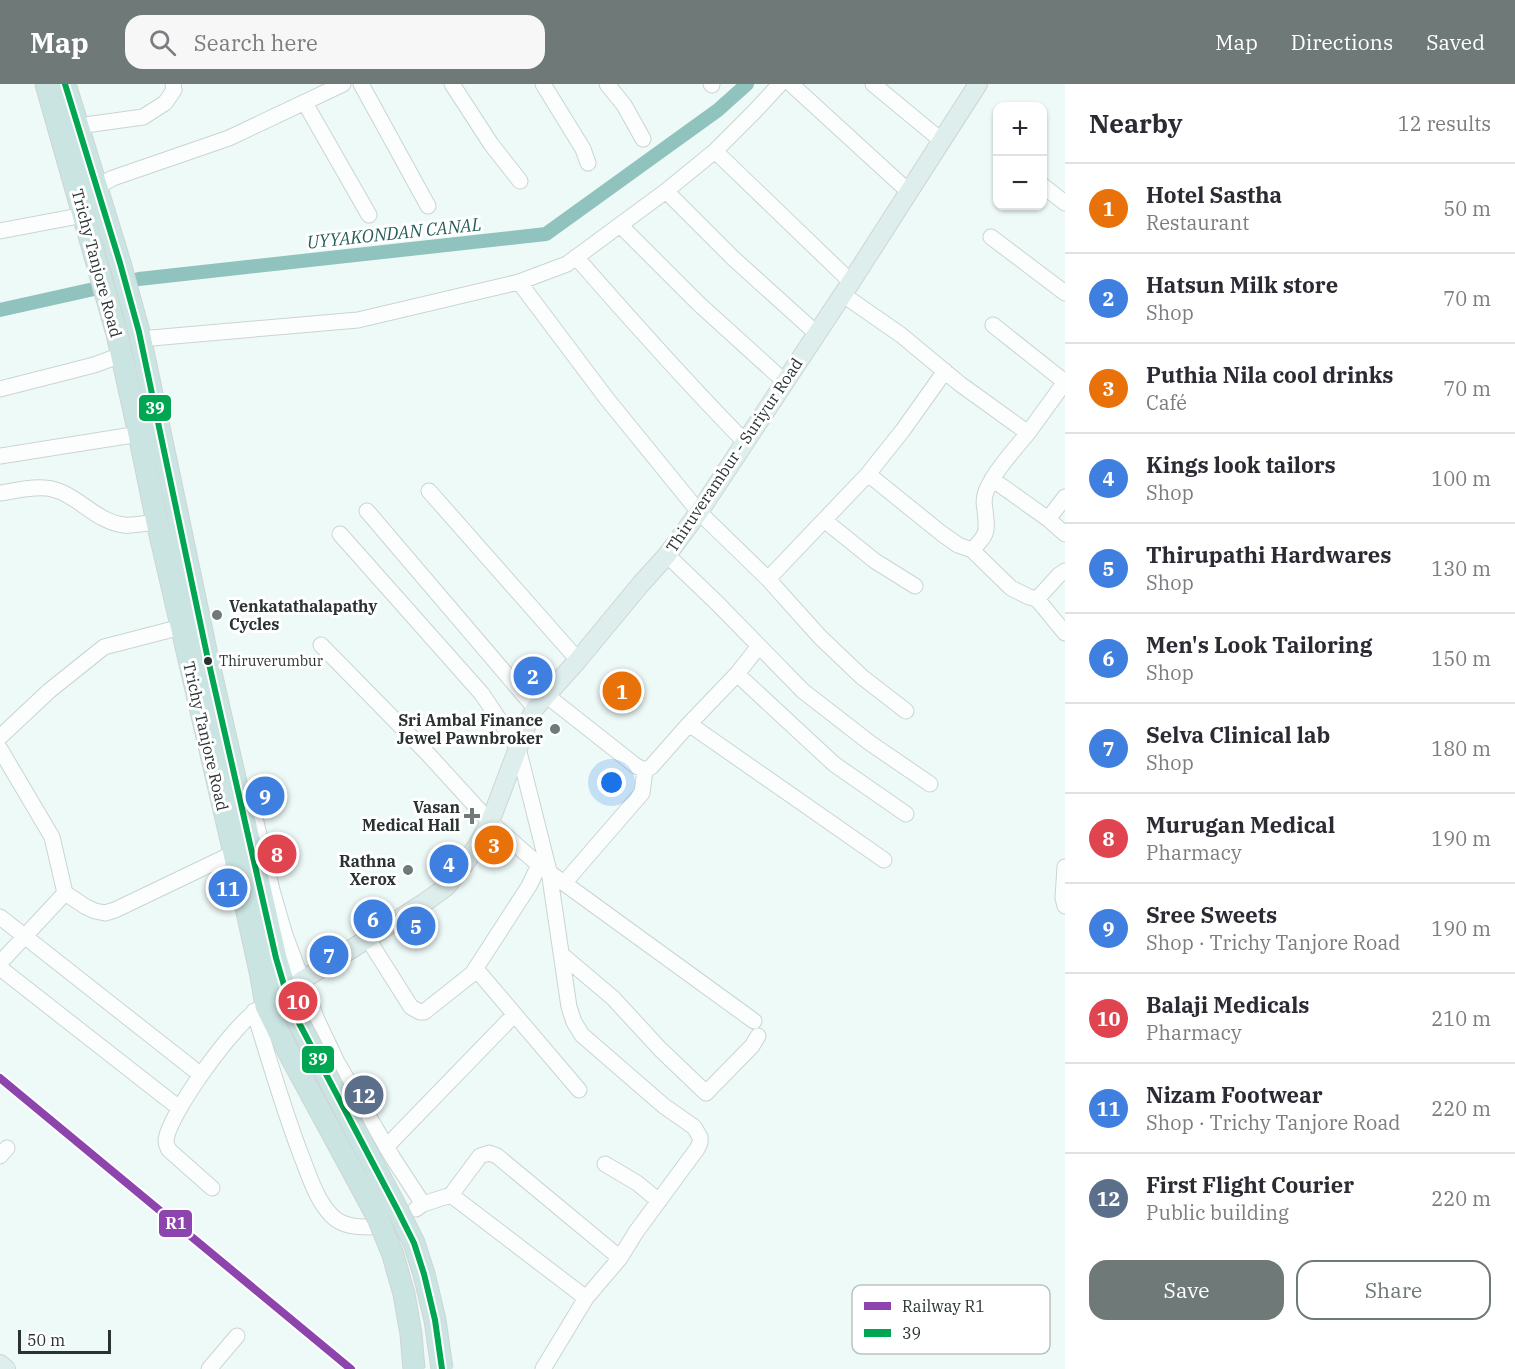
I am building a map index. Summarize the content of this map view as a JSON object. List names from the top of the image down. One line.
{"streets":{"highway":["Trichy Tanjore Road"],"main road":["Thiruverambur - Suriyur Road"]},"water":["UYYAKONDAN CANAL"],"places":{"other":["Venkatathalapathy Cycles","Thiruverumbur","Sri Ambal Finance Jewel Pawnbroker","Rathna Xerox"],"health":["Vasan Medical Hall"]},"lines":["transit line 39","rail line R1"],"legend":["Railway R1","39"],"scale_bar":"50 m","page":{"header":"Map","search":"Search here","nav":["Map","Directions","Saved"],"heading":["Nearby","12 results"],"map_buttons":["+","−"],"list":[{"mark":"1","name":"Hotel Sastha","note":"Restaurant","value":"50 m"},{"mark":"2","name":"Hatsun Milk store","note":"Shop","value":"70 m"},{"mark":"3","name":"Puthia Nila cool drinks","note":"Café","value":"70 m"},{"mark":"4","name":"Kings look tailors","note":"Shop","value":"100 m"},{"mark":"5","name":"Thirupathi Hardwares","note":"Shop","value":"130 m"},{"mark":"6","name":"Men's Look Tailoring","note":"Shop","value":"150 m"},{"mark":"7","name":"Selva Clinical lab","note":"Shop","value":"180 m"},{"mark":"8","name":"Murugan Medical","note":"Pharmacy","value":"190 m"},{"mark":"9","name":"Sree Sweets","note":"Shop · Trichy Tanjore Road","value":"190 m"},{"mark":"10","name":"Balaji Medicals","note":"Pharmacy","value":"210 m"},{"mark":"11","name":"Nizam Footwear","note":"Shop · Trichy Tanjore Road","value":"220 m"},{"mark":"12","name":"First Flight Courier","note":"Public building","value":"220 m"}],"pins":["2","1","9","3","8","4","11","6","5","7","10","12"],"buttons":["Save","Share"],"scale":"50 m"}}
